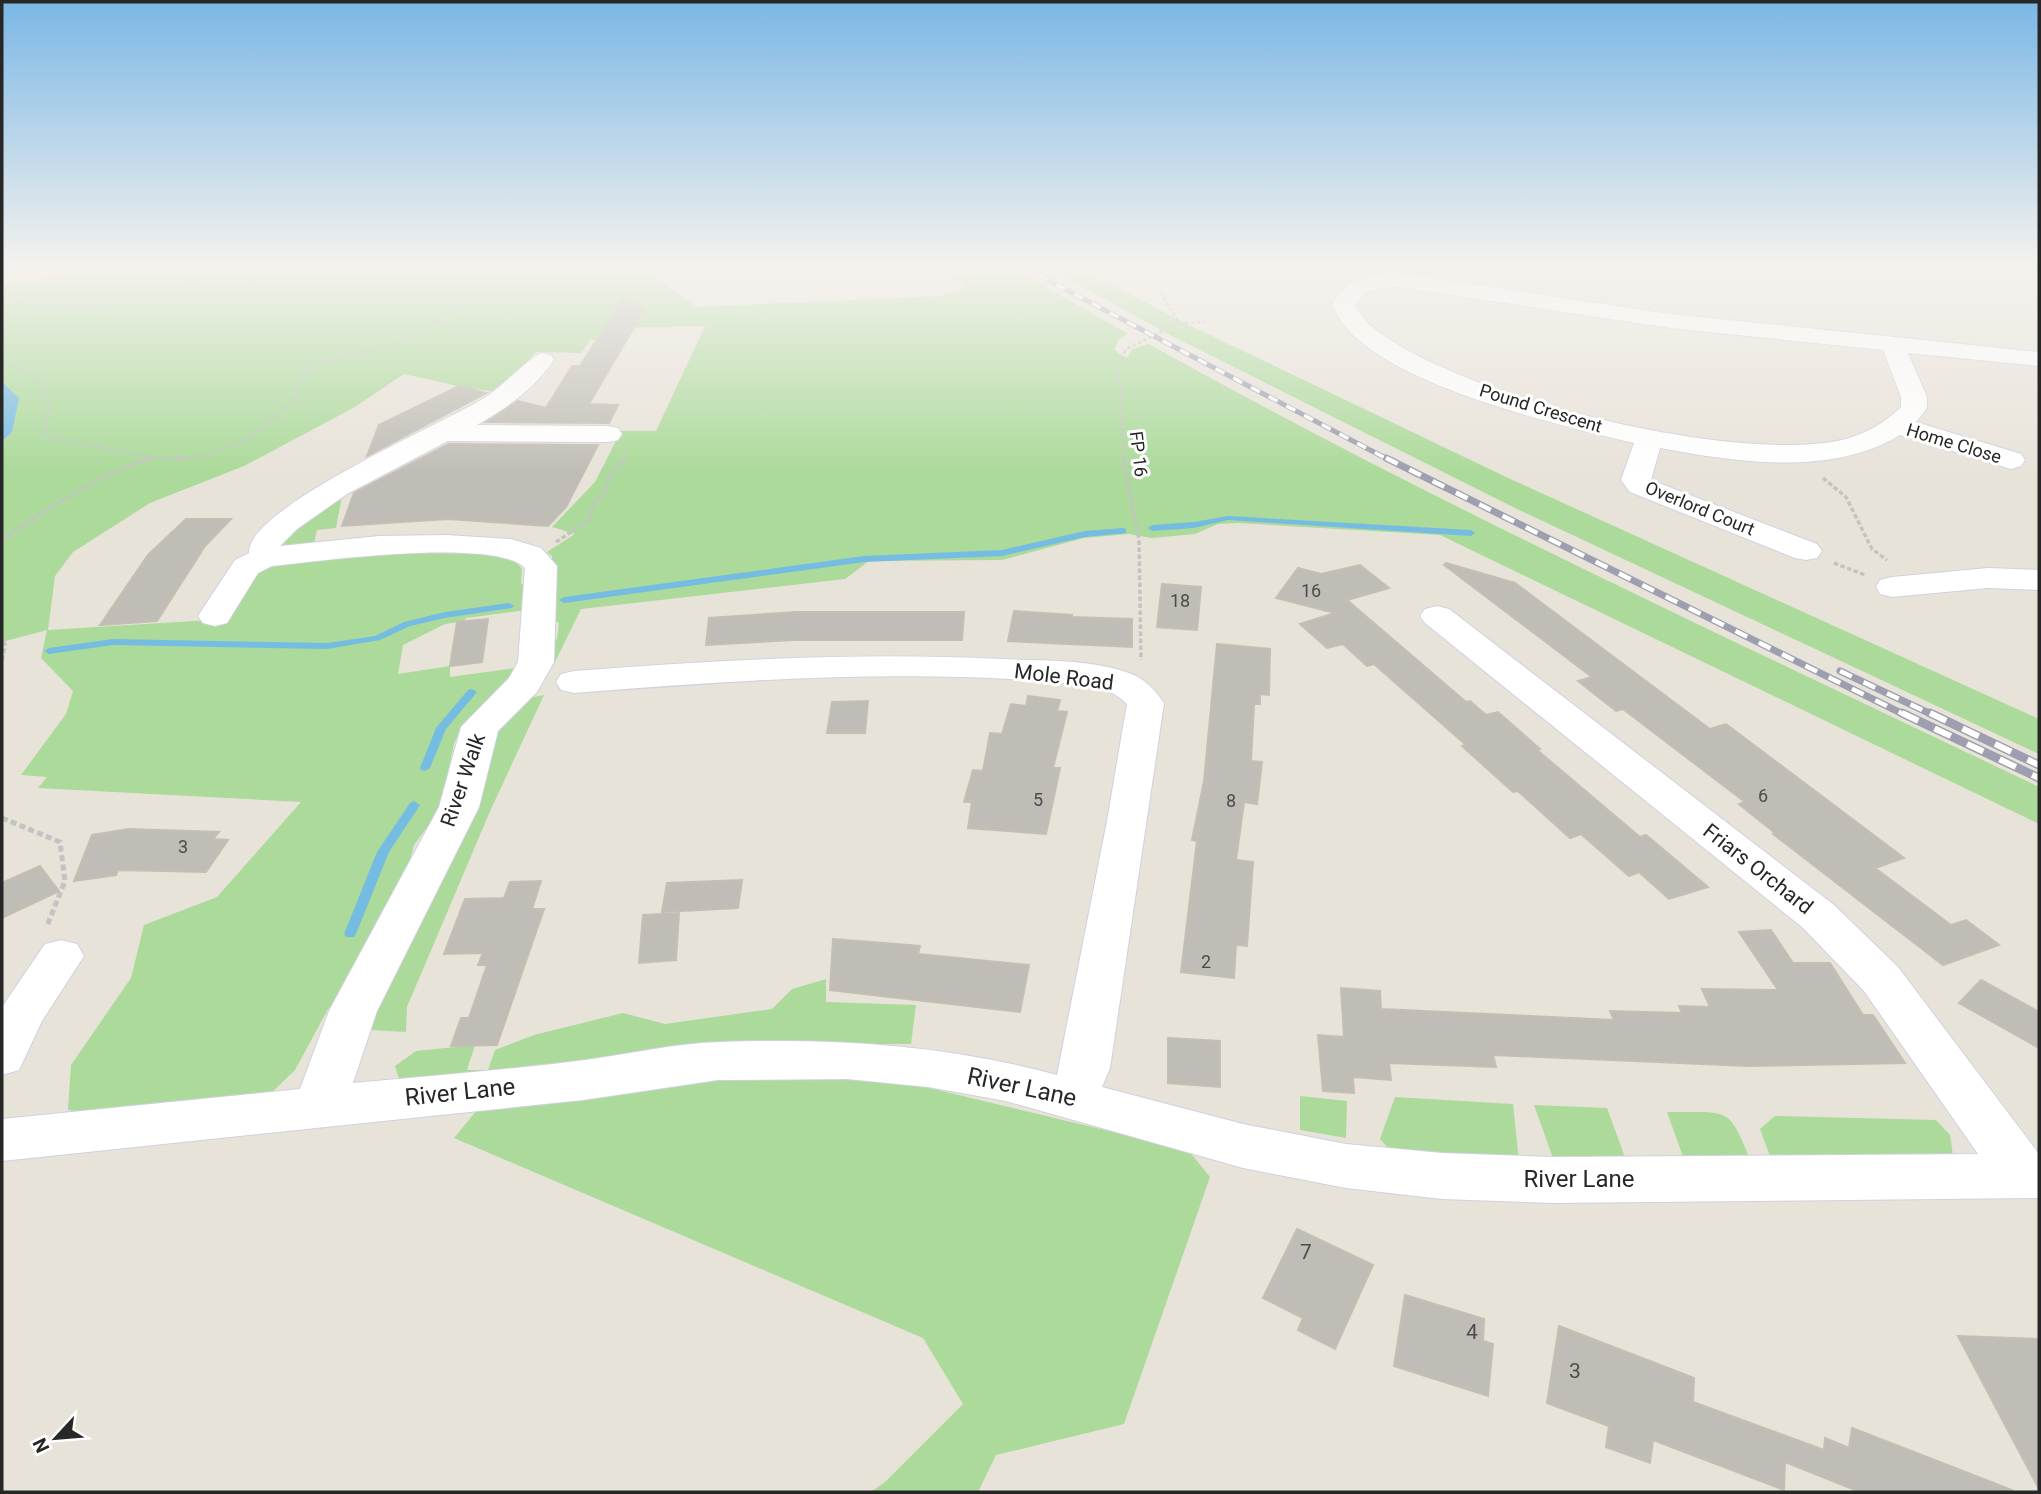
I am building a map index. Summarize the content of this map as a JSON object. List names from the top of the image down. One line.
{"streets":{"street":["Pound Crescent","Home Close","Overlord Court","Mole Road","River Walk","Friars Orchard","River Lane"],"path":["FP 16"]},"crossings":[["Pound Crescent","Home Close"],["Pound Crescent","Overlord Court"],["FP 16","Mole Road"],["Mole Road","River Lane"],["River Walk","River Lane"],["Friars Orchard","River Lane"]],"house_numbers":["16","18","6","5","8","3","2","7","4","3"],"north":"bottom left"}
